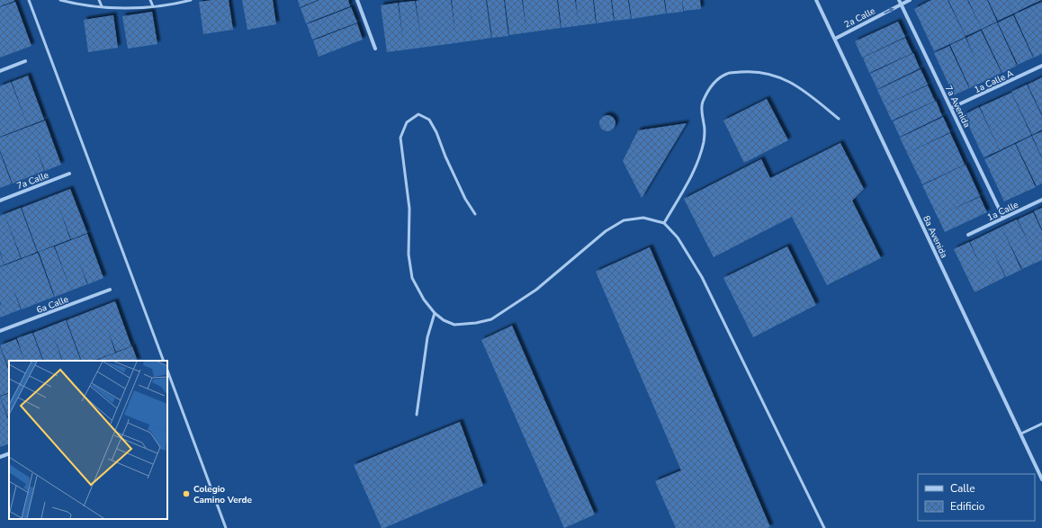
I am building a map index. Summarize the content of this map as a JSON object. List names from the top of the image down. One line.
{"streets":{"street":["2a Calle","1a Calle A","7a Avenida","7a Calle","1a Calle","8a Avenida","6a Calle"]},"crossings":[["2a Calle","7a Avenida"],["2a Calle","8a Avenida"],["1a Calle A","7a Avenida"],["7a Avenida","1a Calle"]],"one_way":["2a Calle"],"places":["Colegio Camino Verde"],"legend":["Calle","Edificio"]}
